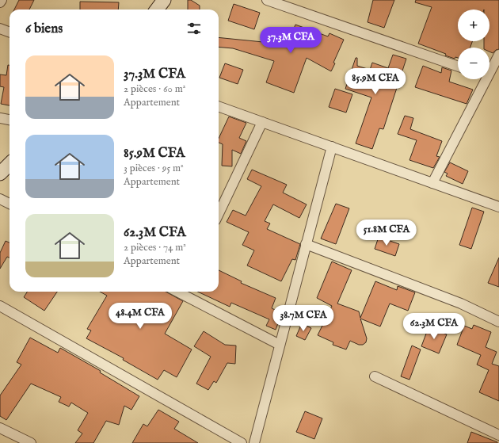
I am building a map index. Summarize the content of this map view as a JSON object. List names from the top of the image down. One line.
{"page":{"map_buttons":["+","−"],"heading":"6 biens","price":["37.3M CFA","85.9M CFA","51.8M CFA","48.4M CFA","38.7M CFA","62.3M CFA"],"list":[{"name":"37.3M CFA","note":"2 pièces · 60 m² · Appartement"},{"name":"85.9M CFA","note":"3 pièces · 95 m² · Appartement"},{"name":"62.3M CFA","note":"2 pièces · 74 m² · Appartement"}]}}
